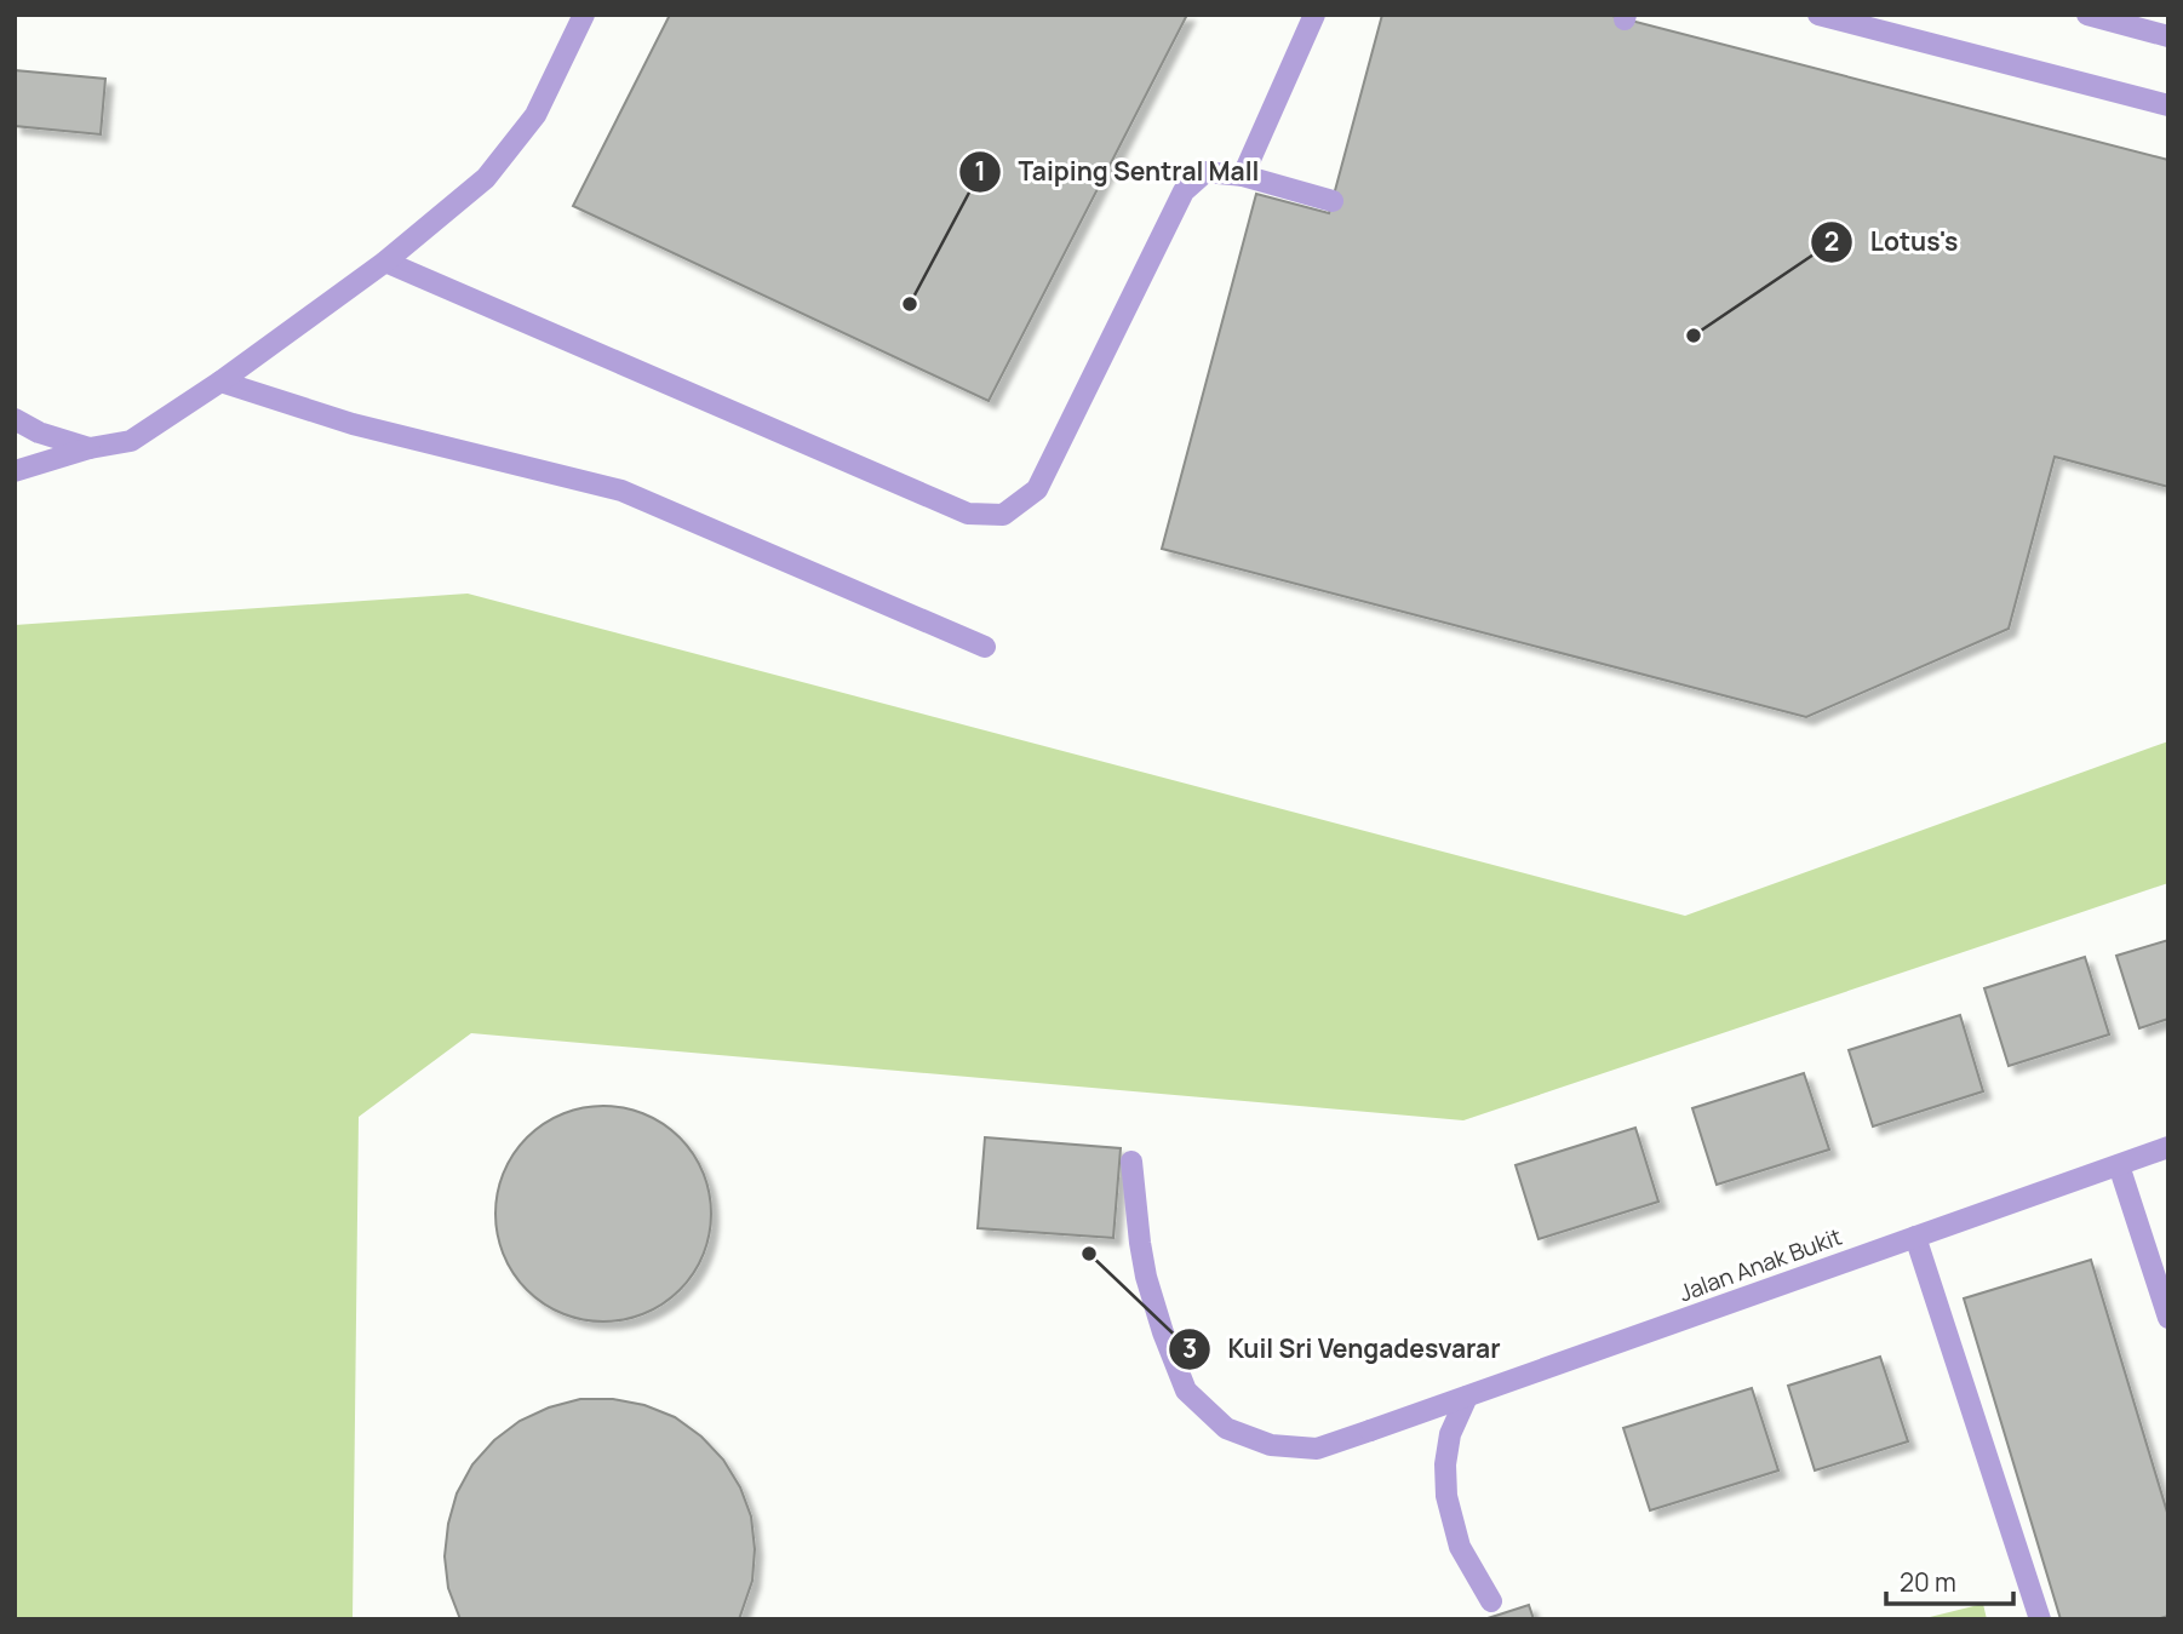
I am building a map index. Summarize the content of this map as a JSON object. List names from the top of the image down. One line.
{"streets":{"street":["Jalan Anak Bukit"]},"places":["Taiping Sentral Mall","Lotus's","Kuil Sri Vengadesvarar"],"scale_bar":"20 m"}
